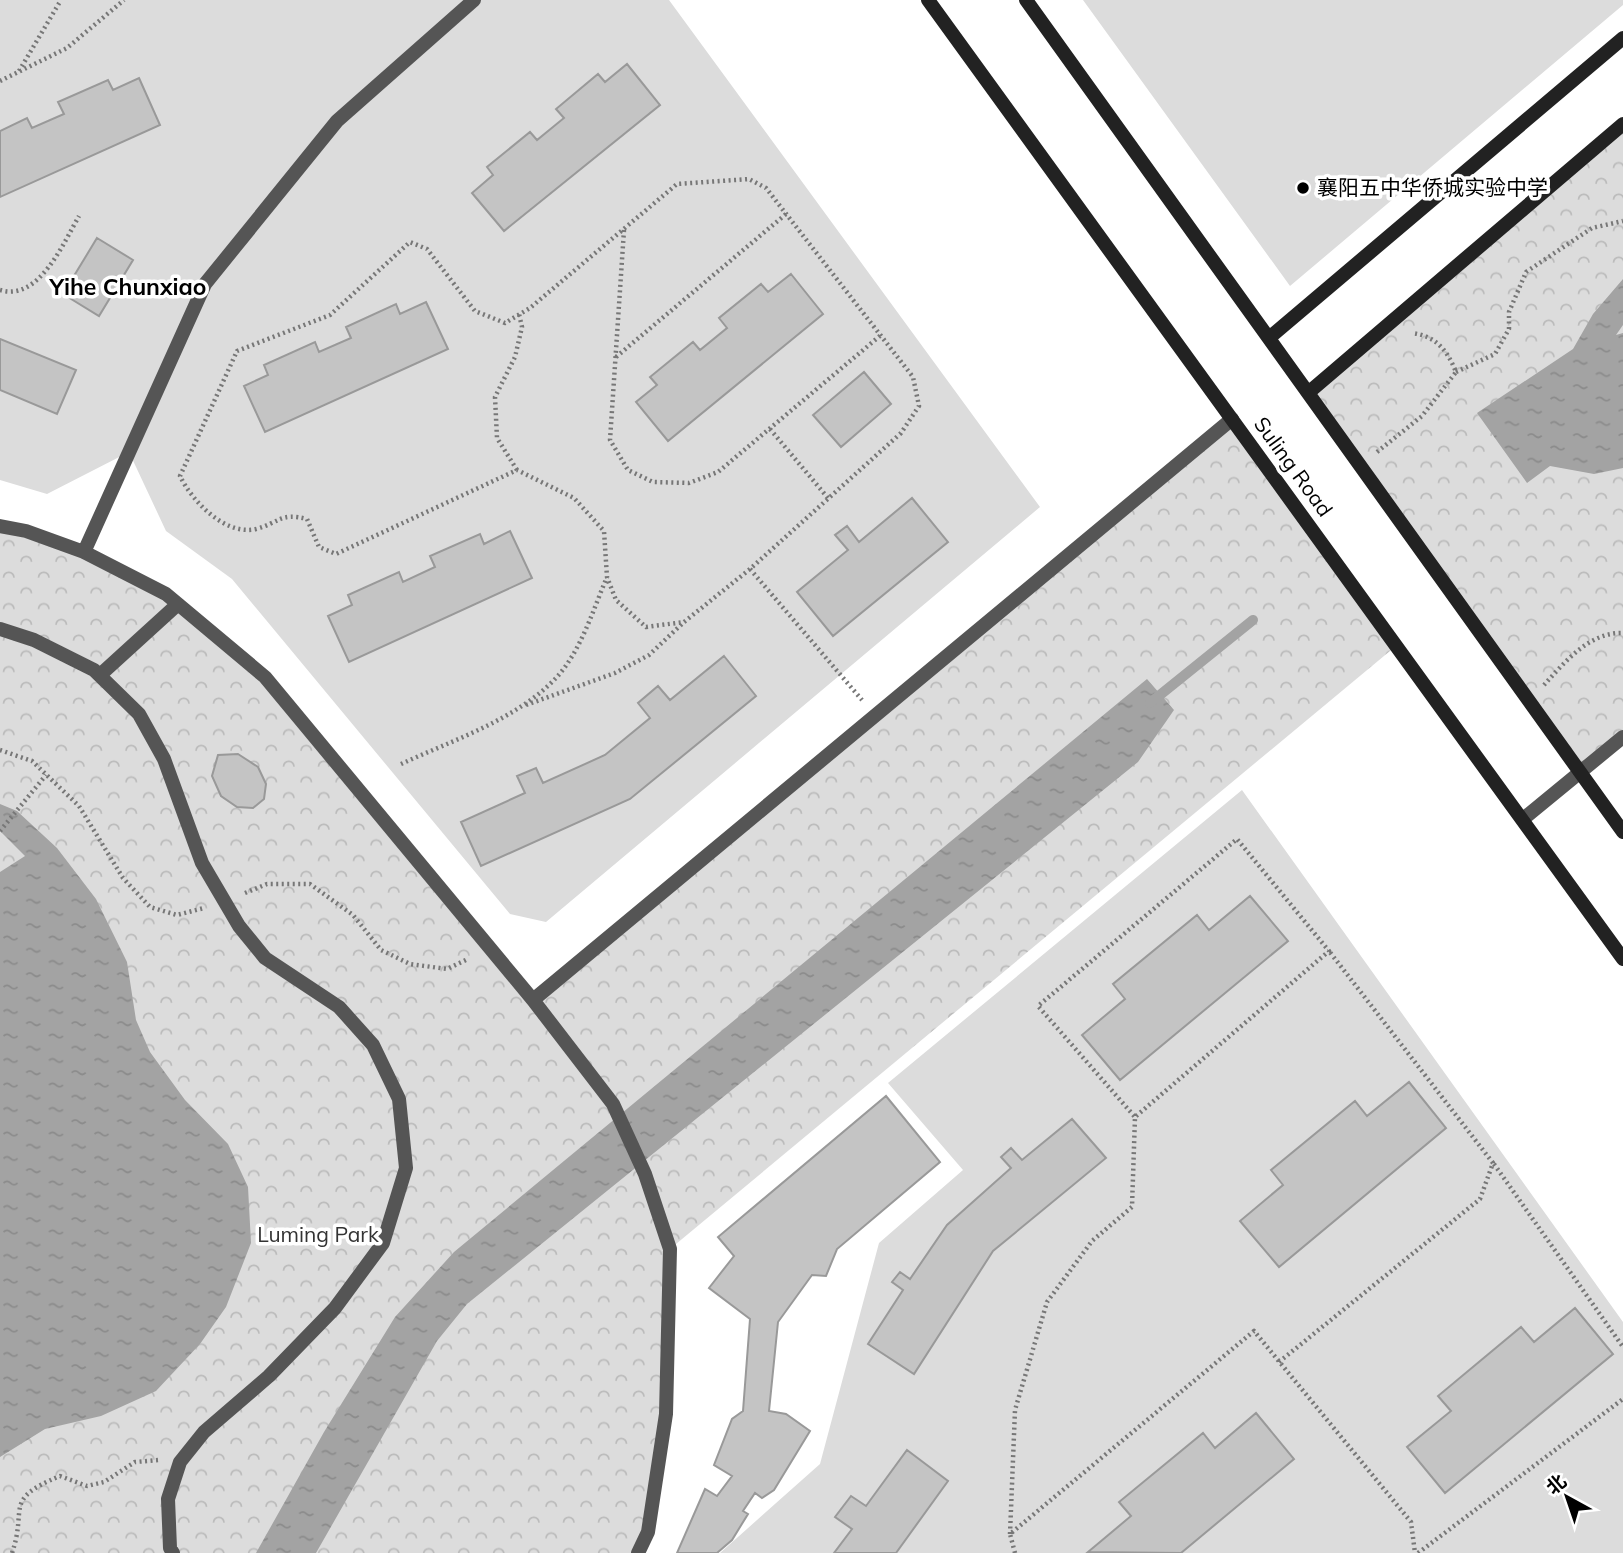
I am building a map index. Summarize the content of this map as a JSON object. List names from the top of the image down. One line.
{"streets":{"main road":["Suling Road"]},"districts":["Yihe Chunxiao"],"parks":["Luming Park"],"places":["襄阳五中华侨城实验中学"],"north":"top left"}
